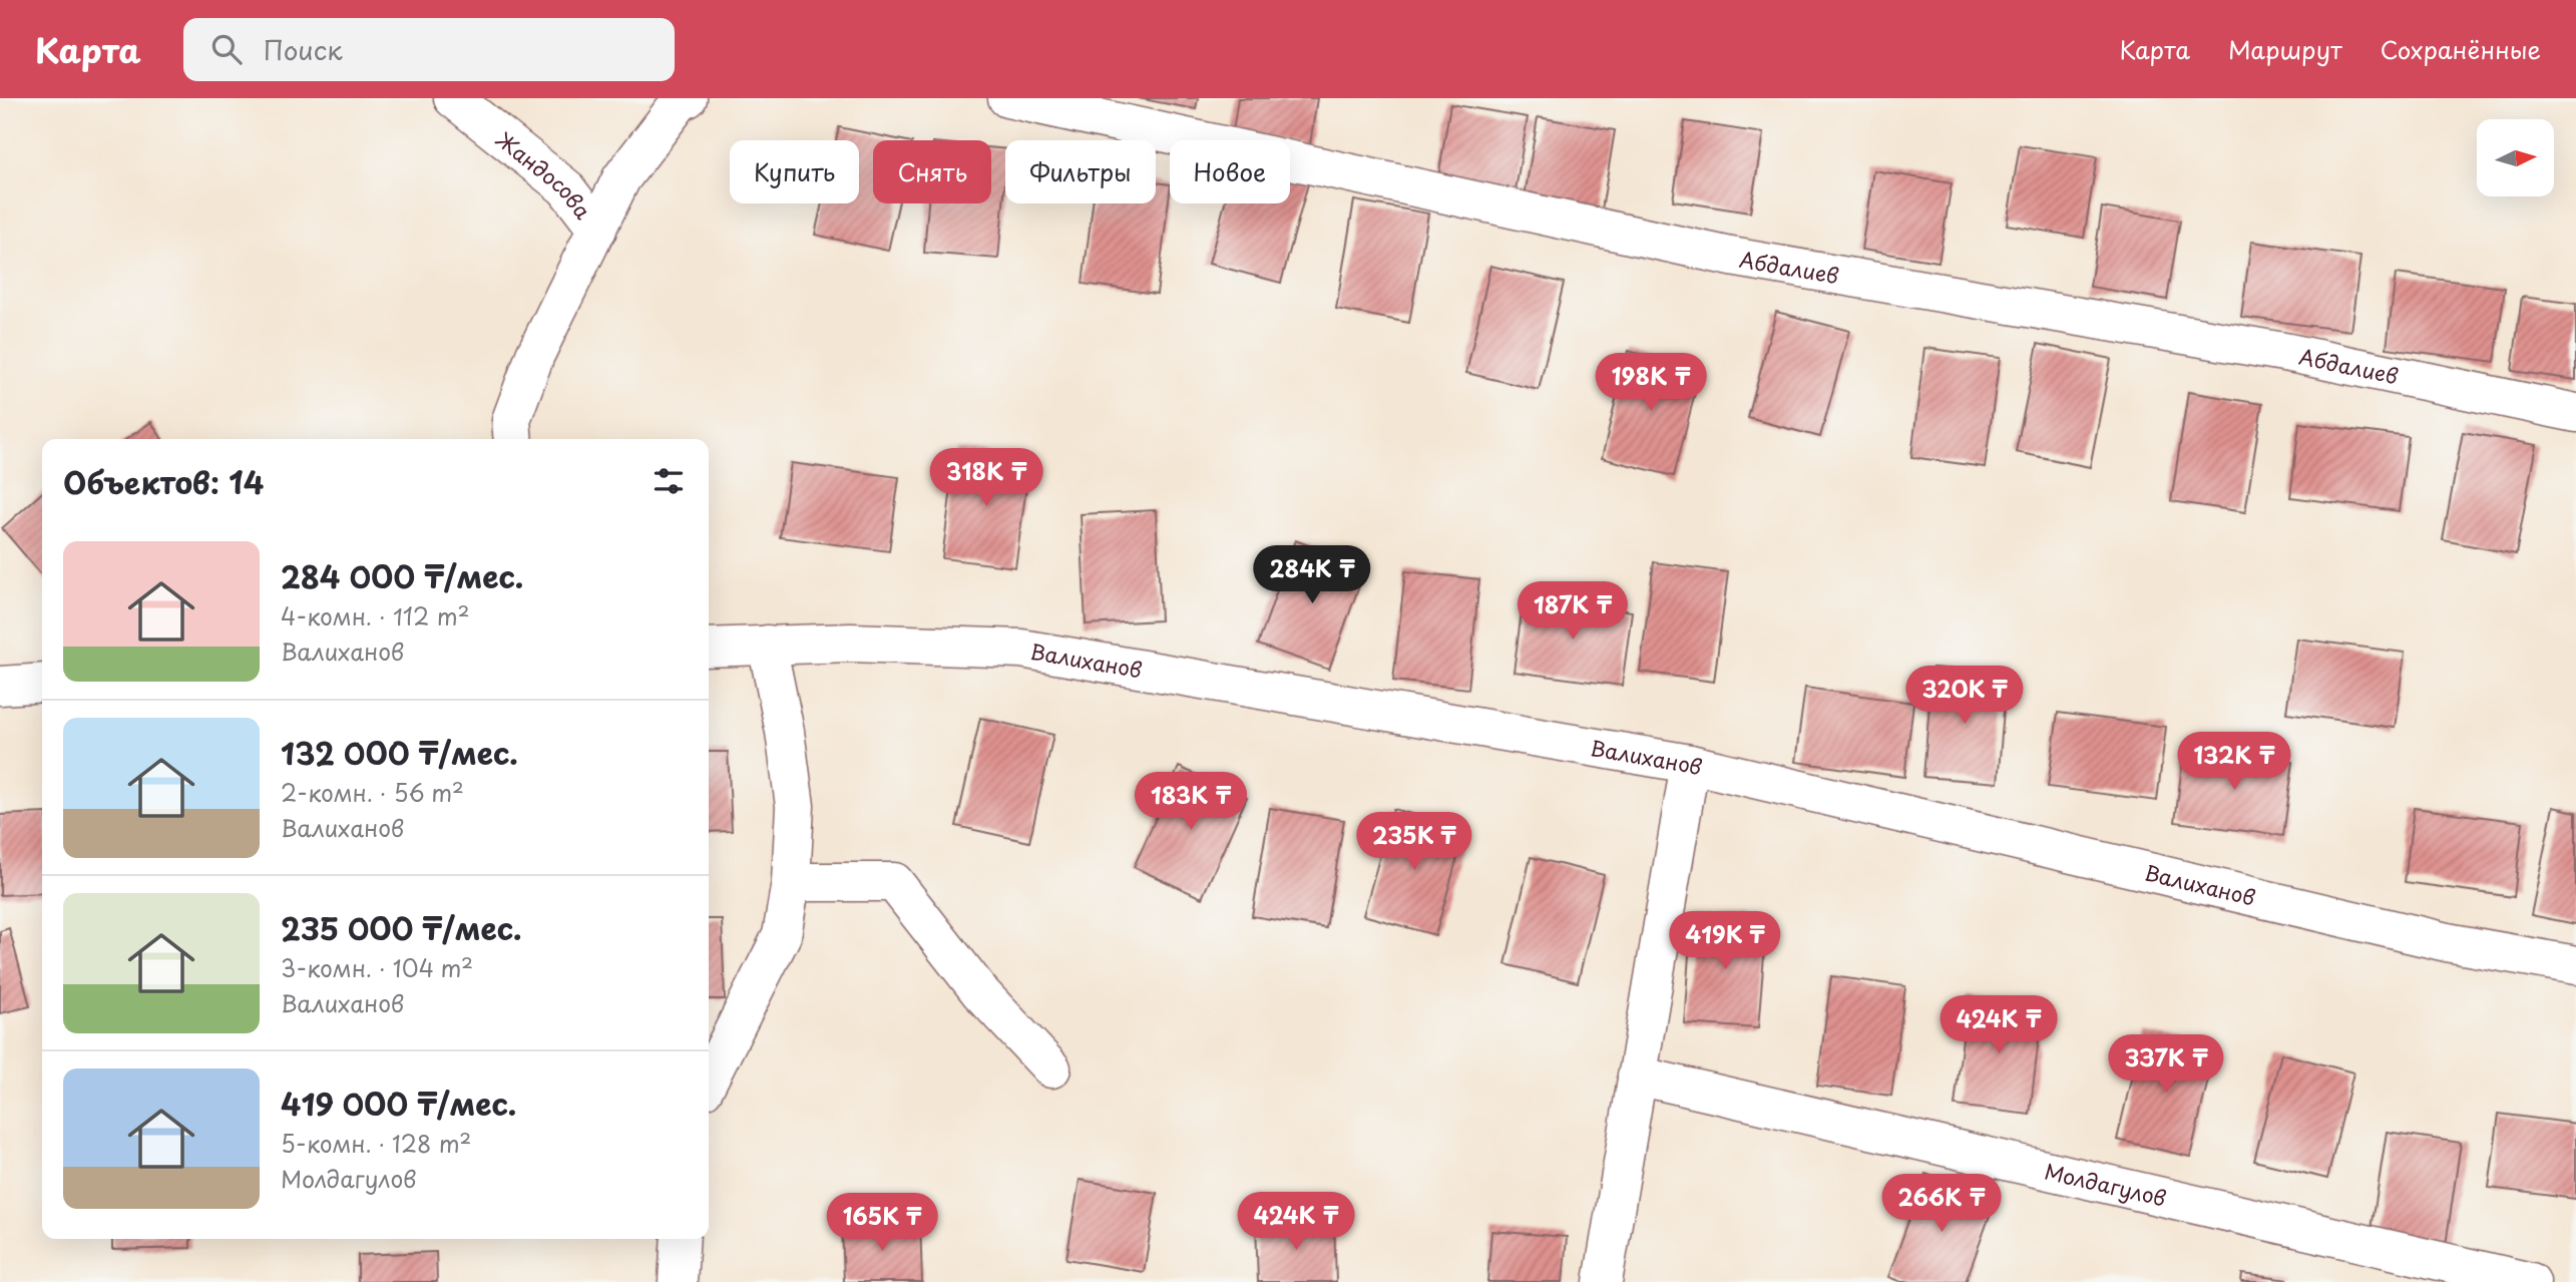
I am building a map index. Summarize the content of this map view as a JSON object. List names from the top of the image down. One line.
{"streets":{"street":["Жандосова","Абдалиев","Валиханов","Молдагулов"]},"north":"right","page":{"header":"Карта","search":"Поиск","nav":["Карта","Маршрут","Сохранённые"],"chip":["Купить","Снять","Фильтры","Новое"],"price":["198K ₸","318K ₸","284K ₸","187K ₸","320K ₸","132K ₸","183K ₸","235K ₸","419K ₸","424K ₸","337K ₸","266K ₸","424K ₸","165K ₸"],"heading":"Объектов: 14","list":[{"name":"284 000 ₸/мес.","note":"4-комн. · 112 m² · Валиханов"},{"name":"132 000 ₸/мес.","note":"2-комн. · 56 m² · Валиханов"},{"name":"235 000 ₸/мес.","note":"3-комн. · 104 m² · Валиханов"},{"name":"419 000 ₸/мес.","note":"5-комн. · 128 m² · Молдагулов"}]}}
